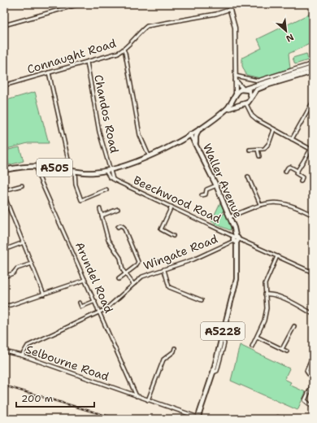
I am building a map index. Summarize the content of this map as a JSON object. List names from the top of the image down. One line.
{"streets":{"main road":["A505","Waller Avenue","A5228"],"street":["Connaught Road","Chandos Road","Beechwood Road","Wingate Road","Arundel Road","Selbourne Road"]},"crossings":[["Connaught Road","Chandos Road"],["Chandos Road","A505"],["A505","Waller Avenue"],["A505","Beechwood Road"],["A505","Arundel Road"],["Waller Avenue","Beechwood Road"],["Waller Avenue","Wingate Road"],["Waller Avenue","Selbourne Road"],["Beechwood Road","Wingate Road"],["Wingate Road","Arundel Road"],["Wingate Road","Selbourne Road"],["Arundel Road","Selbourne Road"]],"scale_bar":"200 m","north":"bottom right"}
